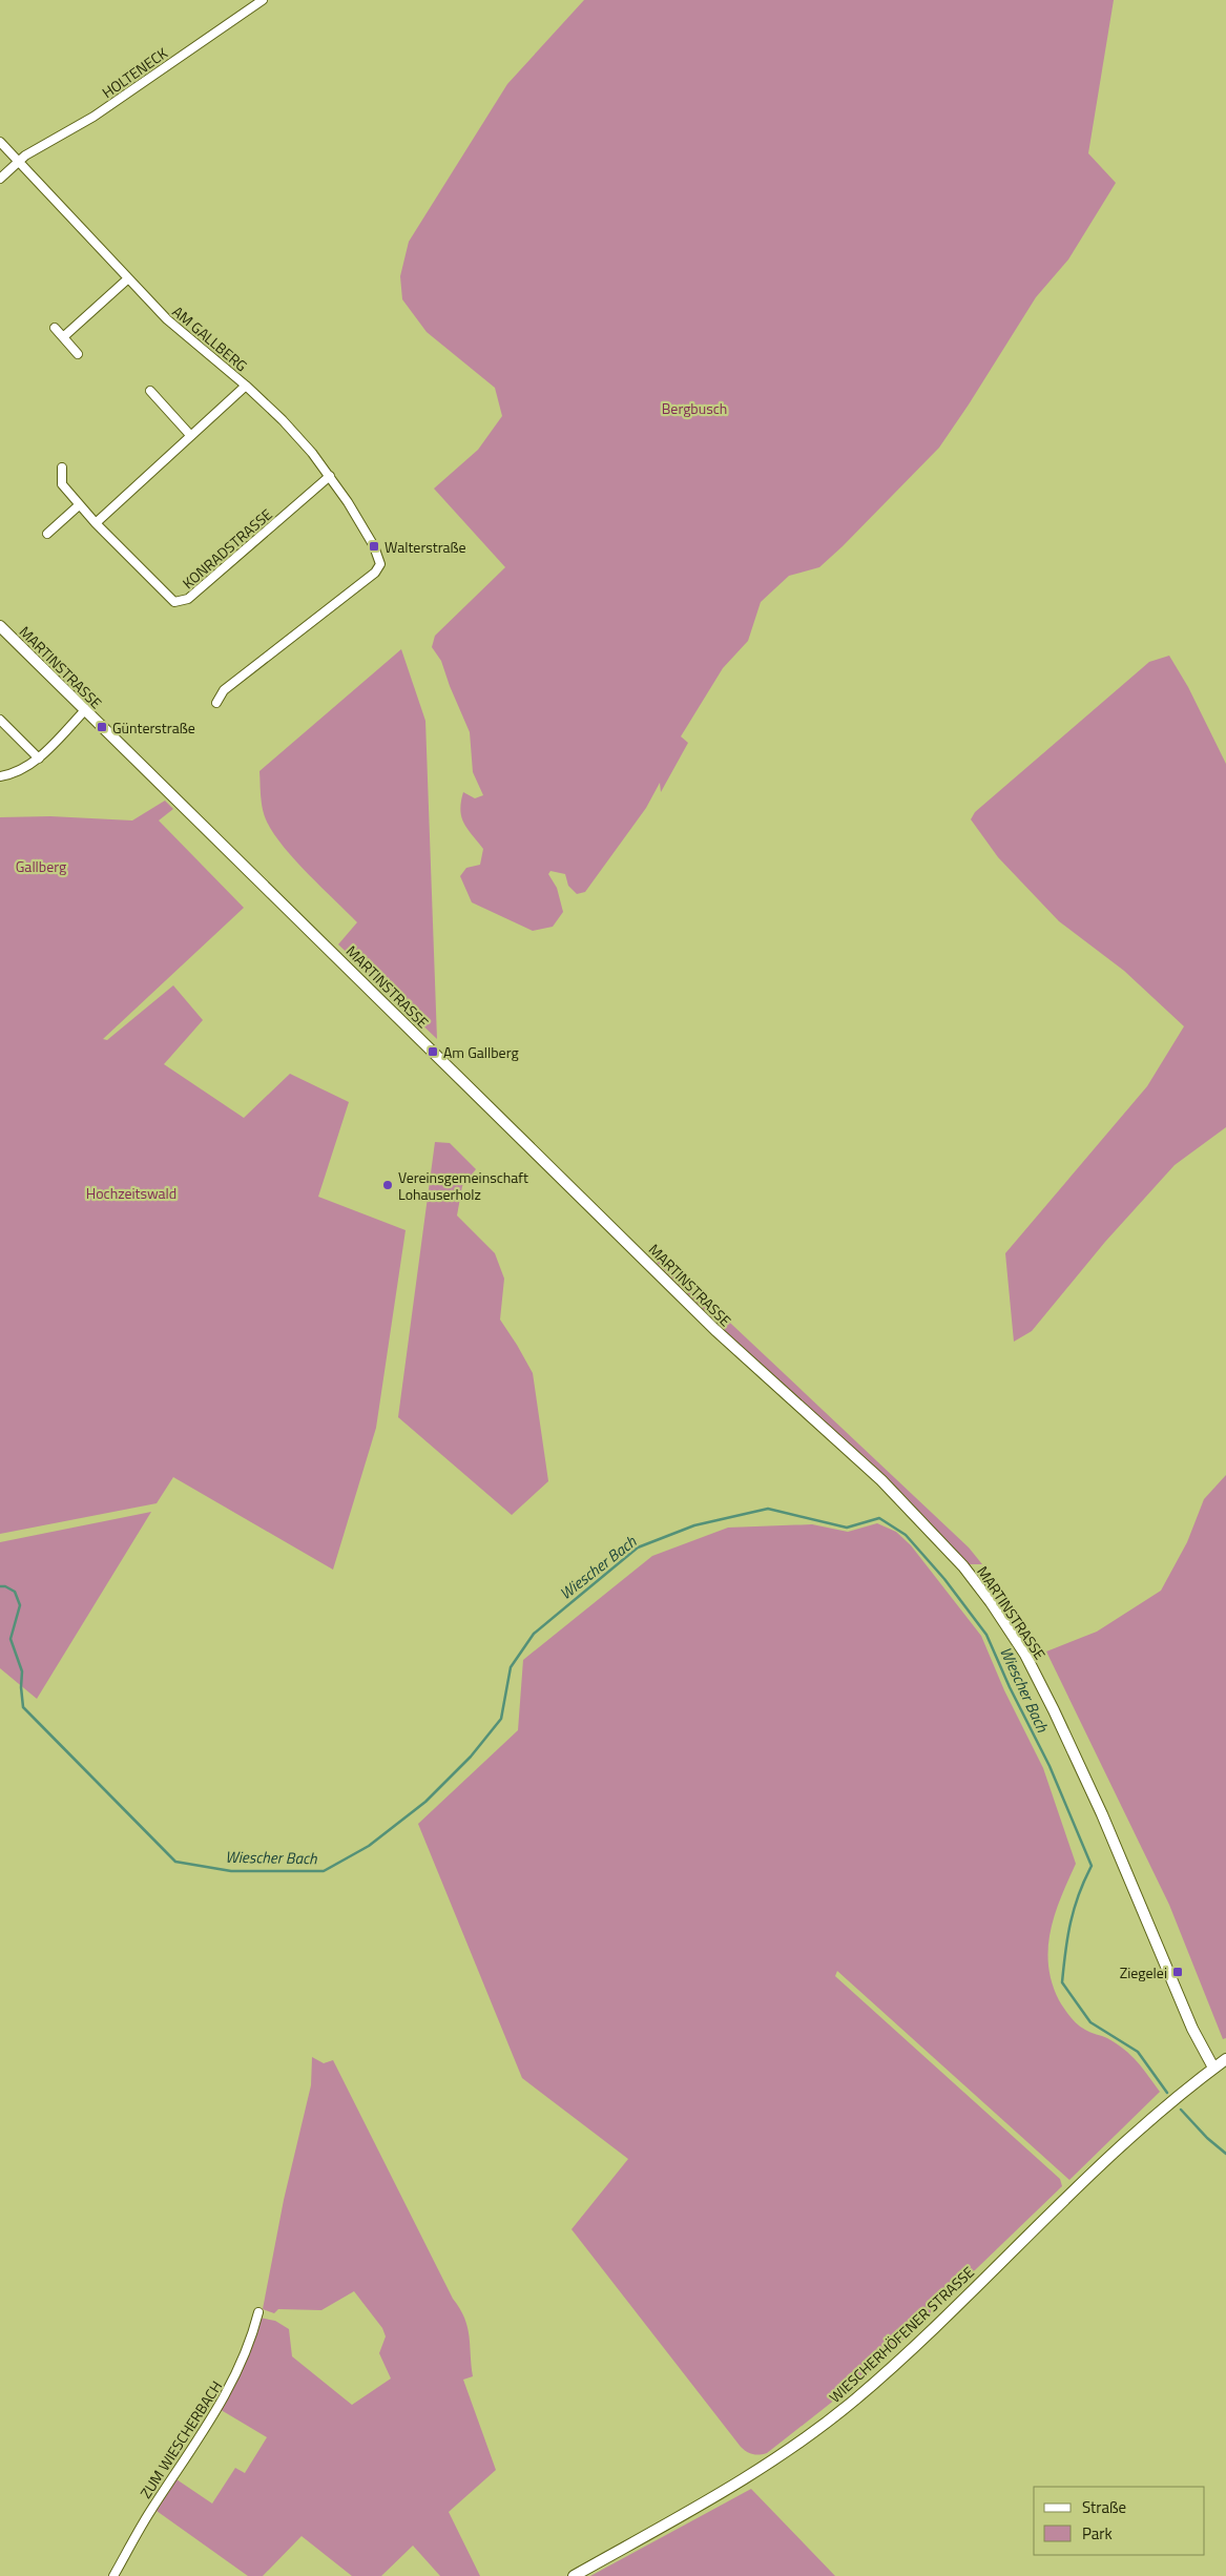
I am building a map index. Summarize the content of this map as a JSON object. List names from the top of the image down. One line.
{"streets":{"street":["HOLTENECK","AM GALLBERG","KONRADSTRASSE","MARTINSTRASSE","WIESCHERHÖFENER STRASSE","ZUM WIESCHERBACH"]},"crossings":[["HOLTENECK","AM GALLBERG"],["AM GALLBERG","KONRADSTRASSE"],["MARTINSTRASSE","WIESCHERHÖFENER STRASSE"]],"water":["Wiescher Bach"],"parks":["Bergbusch","Gallberg","Hochzeitswald"],"places":{"transit":["Walterstraße","Günterstraße","Am Gallberg","Ziegelei"],"other":["Vereinsgemeinschaft Lohauserholz"]},"legend":["Straße","Park"]}
